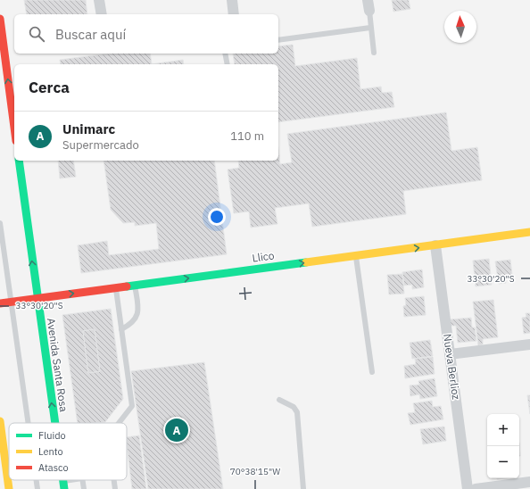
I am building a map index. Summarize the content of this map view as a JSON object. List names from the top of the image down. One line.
{"streets":{"street":["Llico","Avenida Santa Rosa","Nueva Berlioz"]},"crossings":[["Llico","Avenida Santa Rosa"],["Llico","Nueva Berlioz"]],"one_way":["Llico","Avenida Santa Rosa"],"legend":["Fluido","Lento","Atasco"],"north":"top","page":{"search":"Buscar aquí","heading":"Cerca","list":[{"mark":"A","name":"Unimarc","note":"Supermercado","value":"110 m"}],"map_buttons":["+","−"],"pins":"A"},"coordinates":["33°30'20\"S","70°38'15\"W"]}
